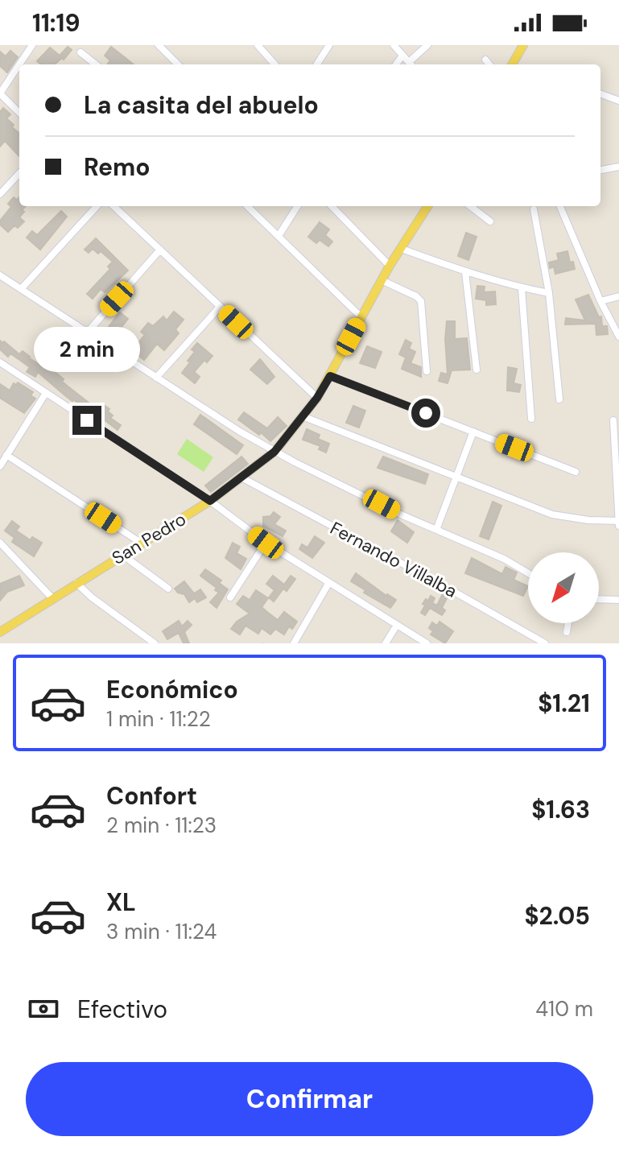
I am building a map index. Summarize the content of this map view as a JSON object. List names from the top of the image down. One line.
{"streets":{"main road":["San Pedro"],"street":["Fernando Villalba"]},"crossings":[["San Pedro","Fernando Villalba"]],"north":"bottom left","page":{"status":"11:19","banner":["La casita del abuelo","Remo"],"bubble":"2 min","list":[{"name":"Económico","note":"1 min · 11:22","value":"$1.21"},{"name":"Confort","note":"2 min · 11:23","value":"$1.63"},{"name":"XL","note":"3 min · 11:24","value":"$2.05"}],"pay":["Efectivo","410 m"],"buttons":"Confirmar"}}
